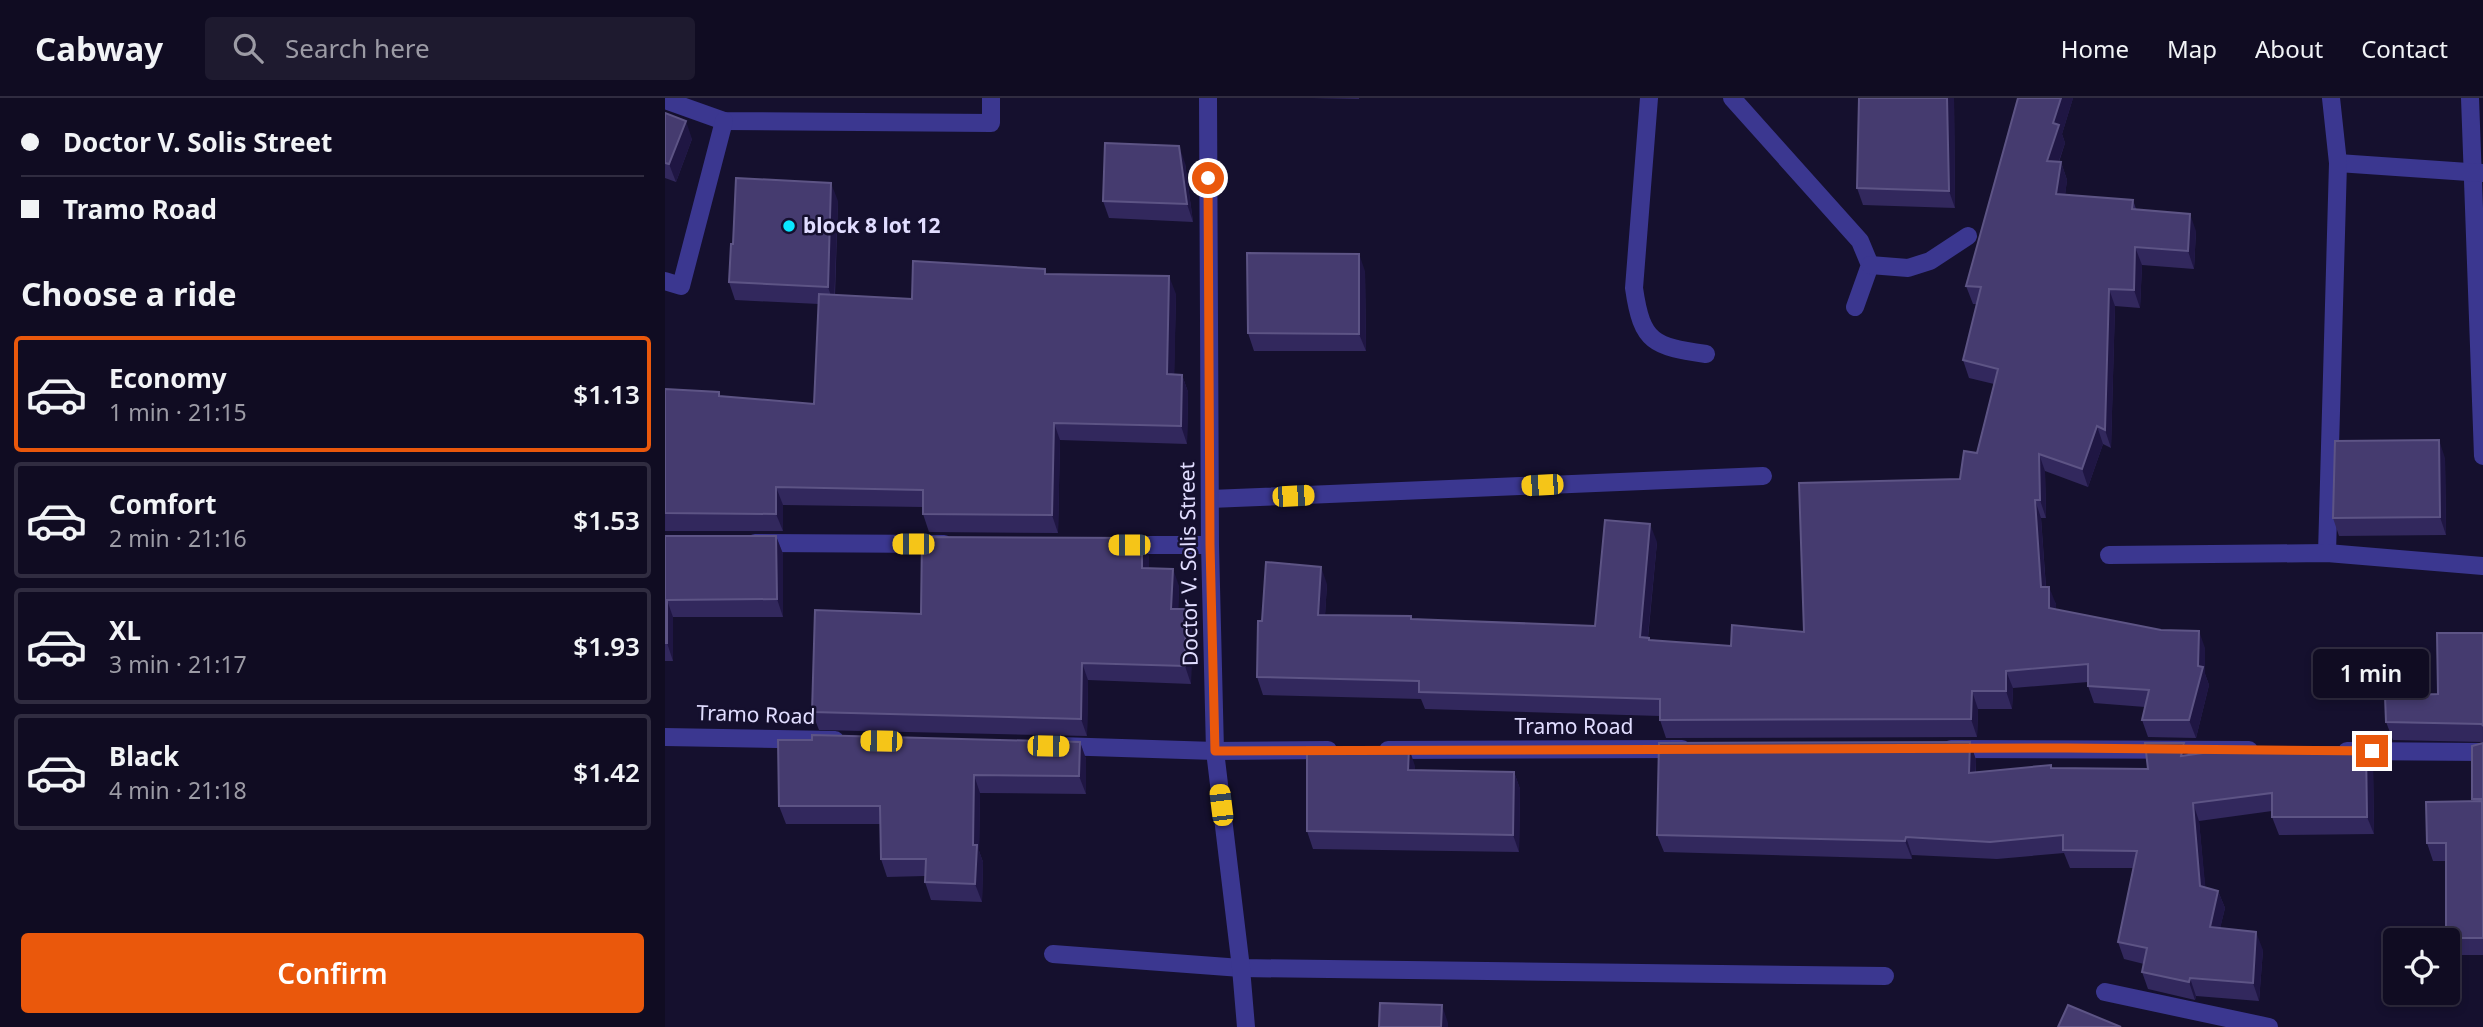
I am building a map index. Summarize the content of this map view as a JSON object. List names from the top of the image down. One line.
{"streets":{"street":["Doctor V. Solis Street","Tramo Road"]},"places":["block 8 lot 12"],"page":{"header":"Cabway","search":"Search here","nav":["Home","Map","About","Contact"],"banner":["Doctor V. Solis Street","Tramo Road"],"heading":"Choose a ride","list":[{"name":"Economy","note":"1 min · 21:15","value":"$1.13"},{"name":"Comfort","note":"2 min · 21:16","value":"$1.53"},{"name":"XL","note":"3 min · 21:17","value":"$1.93"},{"name":"Black","note":"4 min · 21:18","value":"$1.42"}],"bubble":"1 min","buttons":"Confirm"}}
